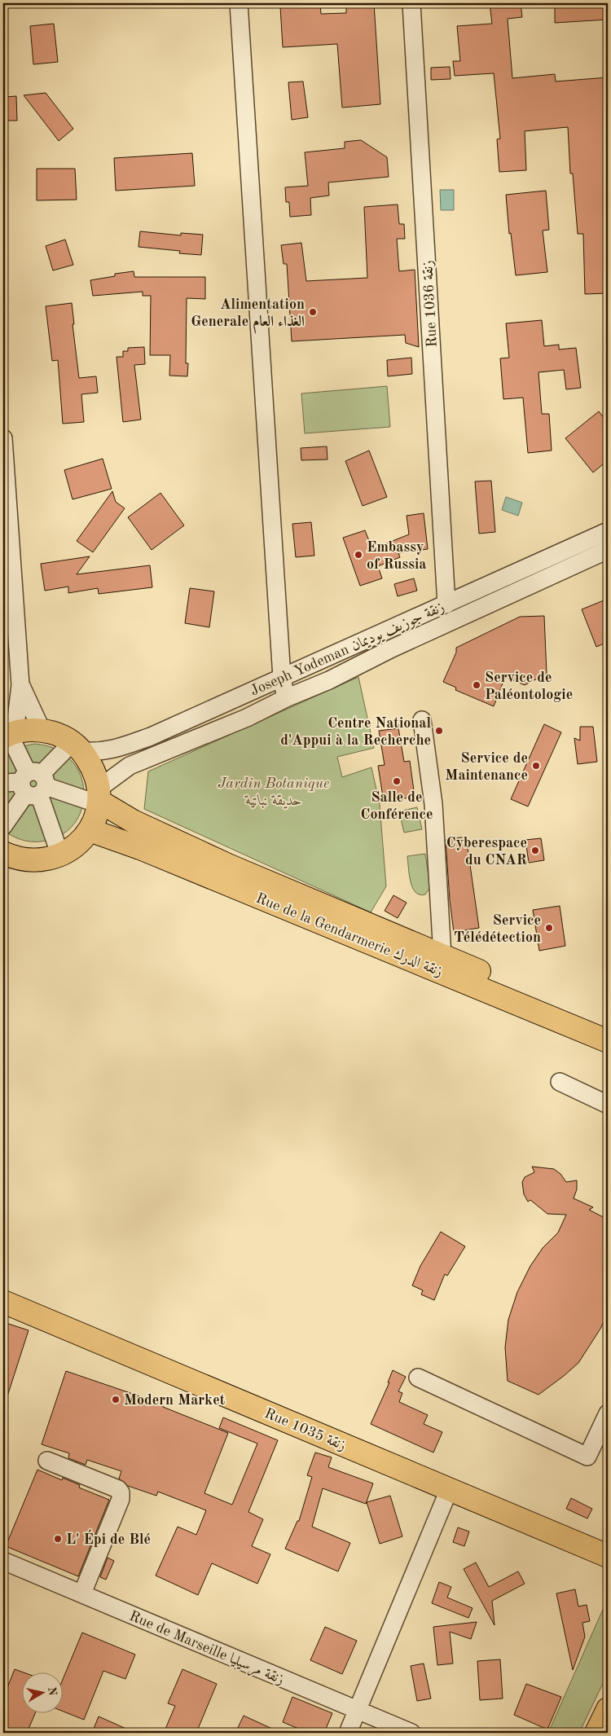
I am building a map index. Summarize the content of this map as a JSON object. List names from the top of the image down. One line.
{"streets":{"main road":["Rue de la Gendarmerie زنقة الدرك","Rue 1035 زنقة"],"street":["Rue 1036 زنقة","Joseph Yodeman زنقة جوزيف يوديمان","Rue de Marseille زنقة مرسيليا"]},"crossings":[["Rue 1036 زنقة","Joseph Yodeman زنقة جوزيف يوديمان"],["Joseph Yodeman زنقة جوزيف يوديمان","Rue de la Gendarmerie زنقة الدرك"]],"parks":["Jardin Botanique حديقة نباتية"],"places":["Alimentation Generale الغذاء العام","Embassy of Russia","Service de Paléontologie","Centre National d'Appui à la Recherche","Service de Maintenance","Salle de Conférence","Cyberespace du CNAR","Service Télédétection","Modern Market","L' Épi de Blé"],"north":"right"}
